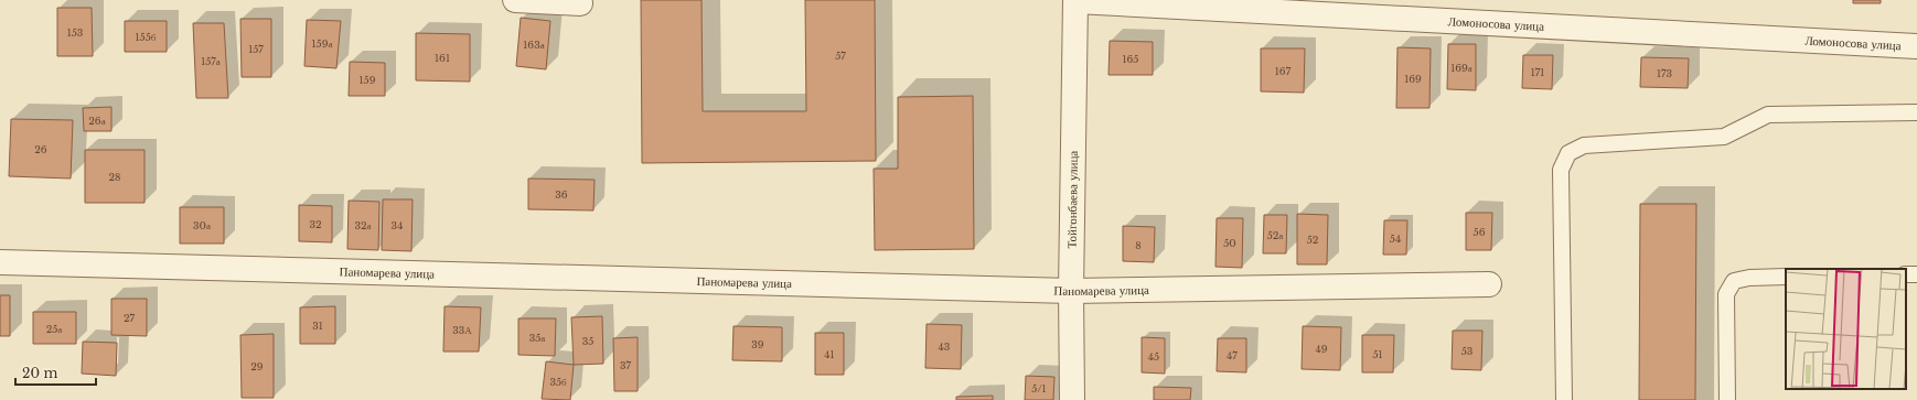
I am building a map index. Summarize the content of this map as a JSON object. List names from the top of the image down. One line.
{"streets":{"street":["Ломоносова улица","Тойгонбаева улица","Паномарева улица"]},"crossings":[["Ломоносова улица","Тойгонбаева улица"],["Тойгонбаева улица","Паномарева улица"]],"house_numbers":["153","155б","159а","163а","157","57","161","165","157а","169а","167","171","173","169","159","26а","26","28","36","32","30а","32а","34","56","52а","54","52","50","8","27","31","25а","33А","35а","35","39","43","49","53","41","51","47","45","37","29","35б","5/1"],"scale_bar":"20 m"}
